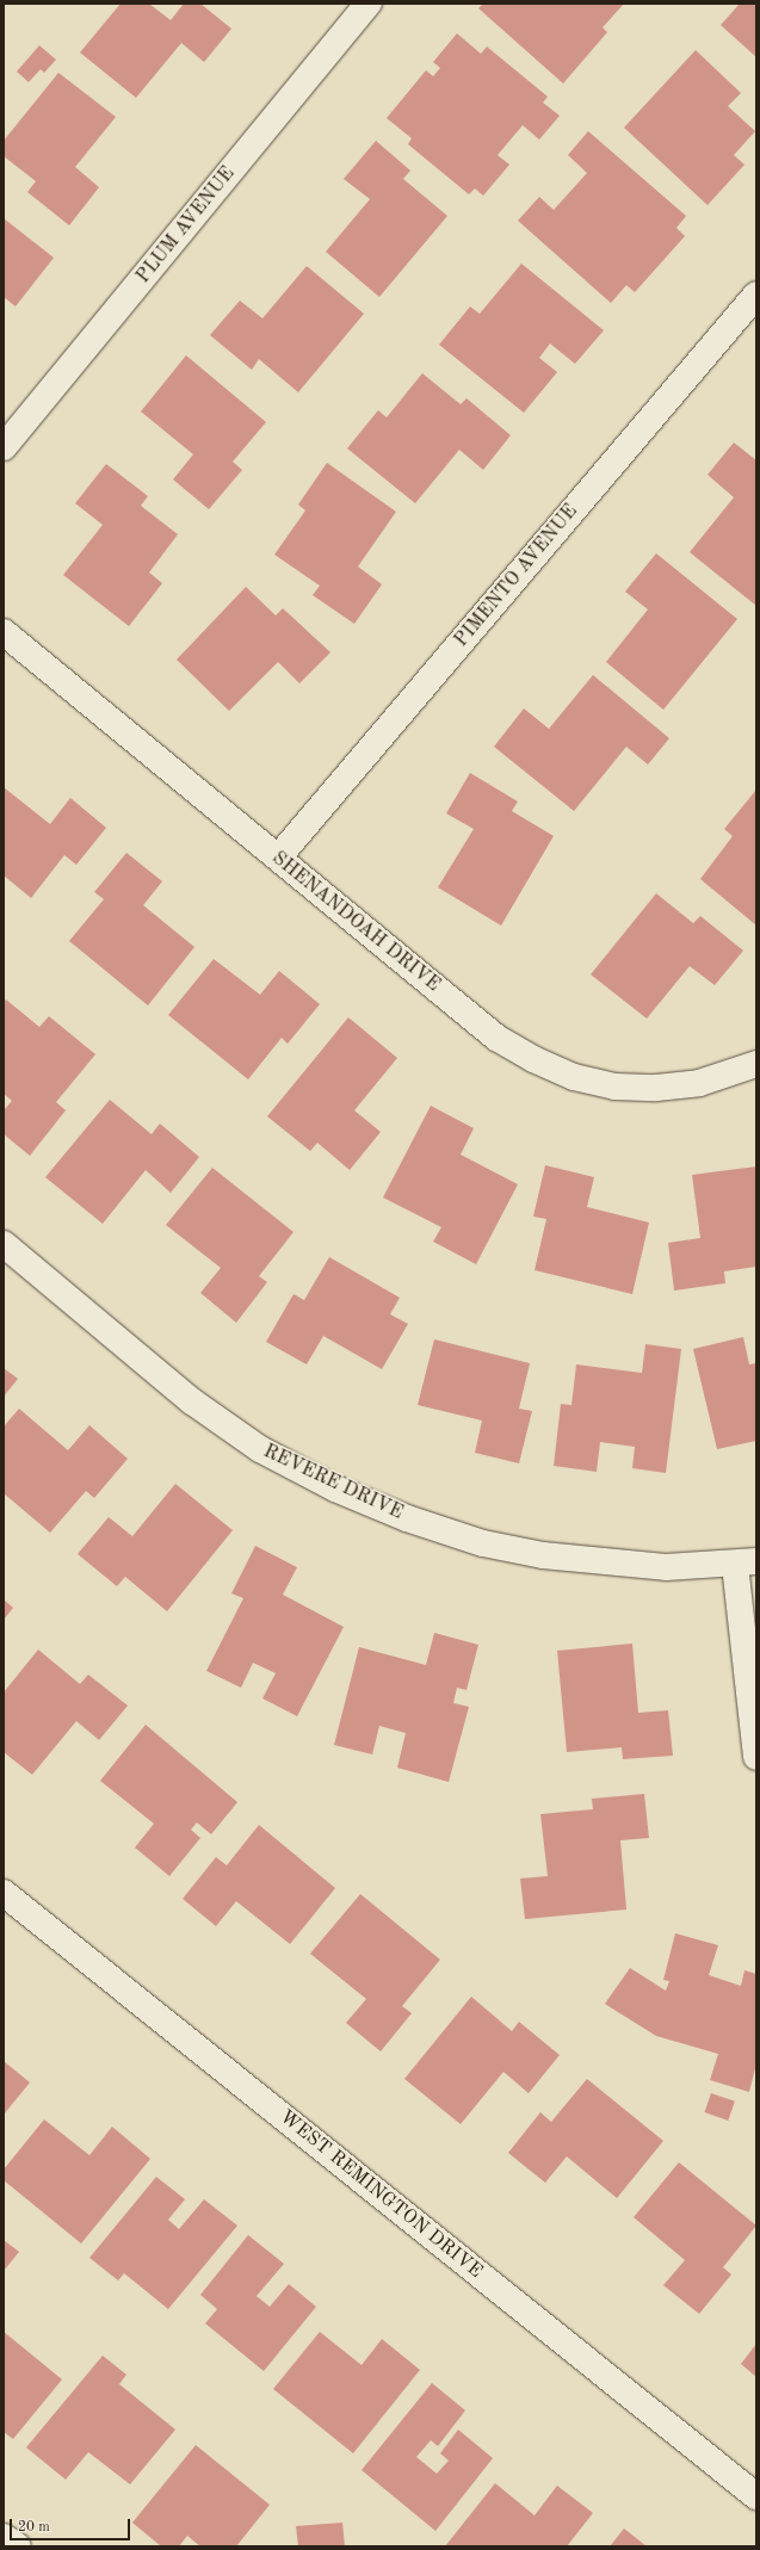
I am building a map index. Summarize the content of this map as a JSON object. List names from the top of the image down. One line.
{"streets":{"street":["PLUM AVENUE","PIMENTO AVENUE","SHENANDOAH DRIVE","REVERE DRIVE","WEST REMINGTON DRIVE"]},"crossings":[["PIMENTO AVENUE","SHENANDOAH DRIVE"]],"scale_bar":"20 m"}
